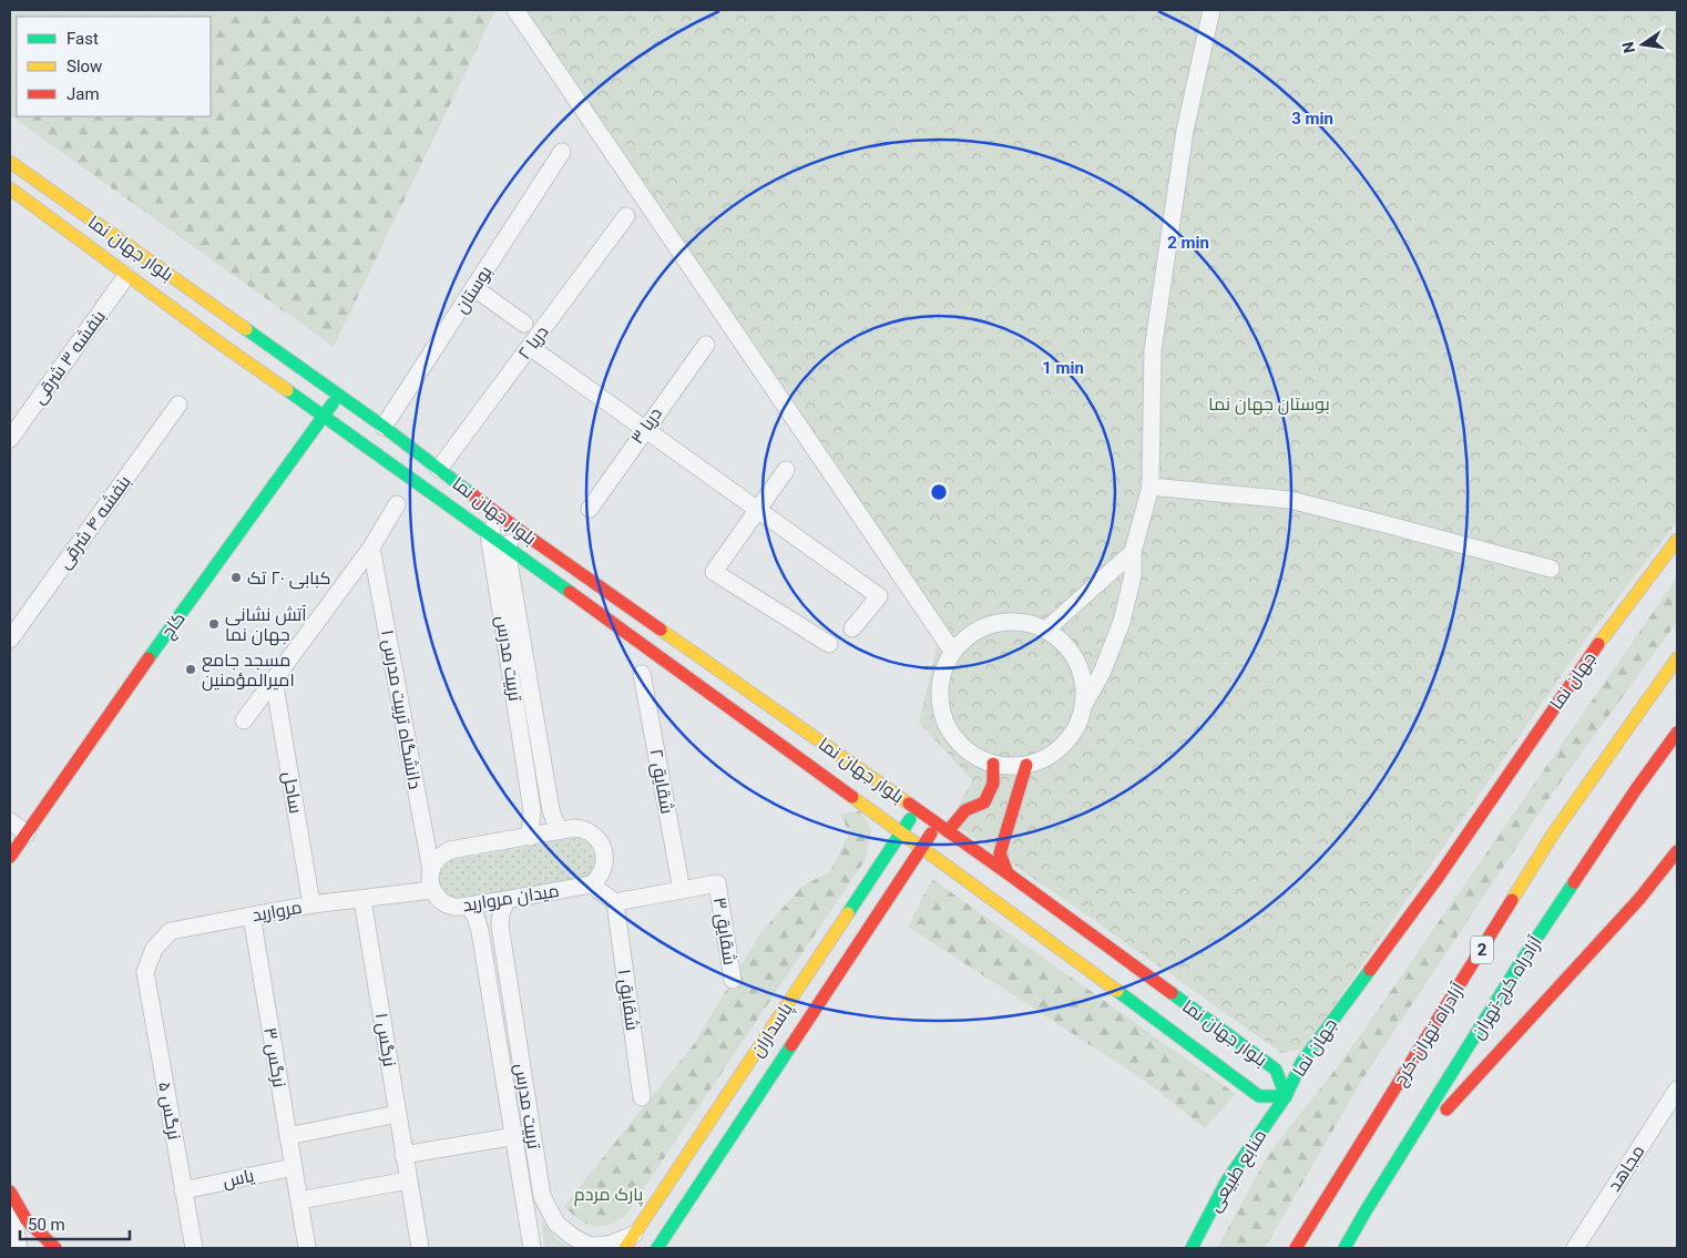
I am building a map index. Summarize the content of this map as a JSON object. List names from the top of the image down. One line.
{"streets":{"main road":["بلوار جهان نما","کاج","جهان نما","2","آزادراه کرج-تهران","پاسداران","آزادراه تهران-کرج","منابع طبیعی"],"street":["بوستان","دریا ۲","بنفشه ۳ شرقی","دریا ۳","بنفشه ۴ شرقی","تربیت مدرس","۱ دانشگاه تربیت مدرس","شقایق ۲","ساحل","میدان مروارید","مروارید","شقایق ۳","شقایق ۱","نرگس ۱","نرگس ۳","۵ نرگس","مجاهد","یاس"]},"crossings":[["بلوار جهان نما","بوستان"],["بلوار جهان نما","دریا ۲"],["بلوار جهان نما","بنفشه ۳ شرقی"],["بلوار جهان نما","کاج"],["بلوار جهان نما","تربیت مدرس"],["بلوار جهان نما","جهان نما"],["بلوار جهان نما","پاسداران"],["بلوار جهان نما","منابع طبیعی"],["تربیت مدرس","میدان مروارید"],["تربیت مدرس","پاسداران"],["جهان نما","منابع طبیعی"],["شقایق ۲","شقایق ۳"],["ساحل","مروارید"],["میدان مروارید","مروارید"],["مروارید","نرگس ۱"],["مروارید","نرگس ۳"],["مروارید","۵ نرگس"],["نرگس ۳","یاس"],["۵ نرگس","یاس"]],"parks":["بوستان جهان نما","پارک مردم"],"places":["کبابی ۲۰ تک","آتش نشانی جهان نما","مسجد جامع امیرالمؤمنین"],"legend":["Fast","Slow","Jam"],"scale_bar":"50 m","north":"left","rings":["3 min","2 min","1 min"]}
